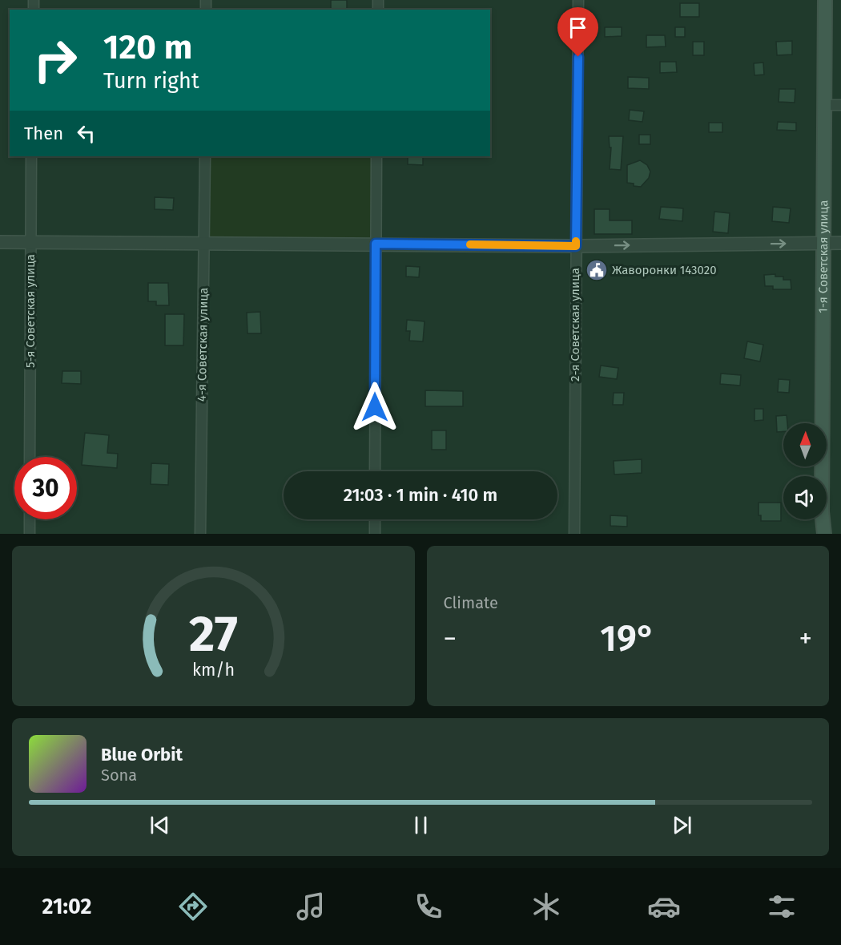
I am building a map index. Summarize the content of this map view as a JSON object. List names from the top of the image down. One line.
{"streets":{"main road":["1-я Советская улица"],"street":["5-я Советская улица","2-я Советская улица","4-я Советская улица"]},"places":{"public building":["Жаворонки 143020"]},"north":"top","page":{"turn":["120 m","Turn right"],"then":"Then","limit":"30","trip":"21:03 · 1 min · 410 m","tile":"Climate","heat":["−","19°","+"],"song":["Blue Orbit","Sona"],"tabs":"21:02","gauge":["27","km/h"]}}
